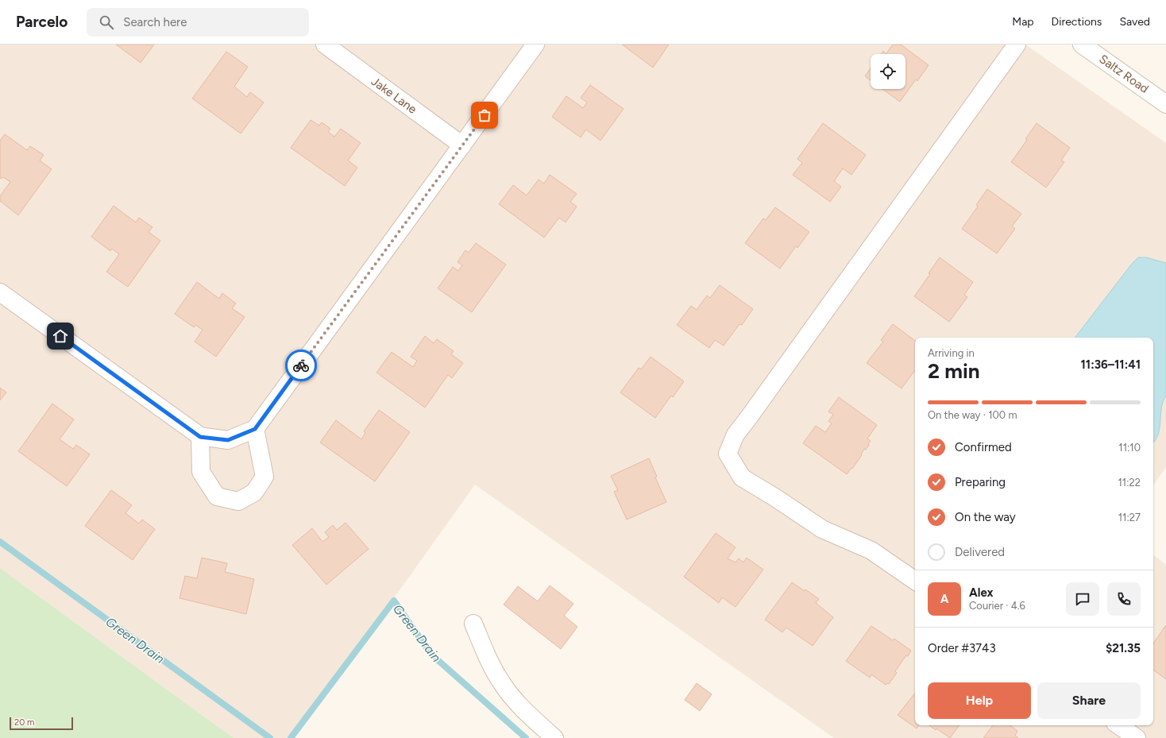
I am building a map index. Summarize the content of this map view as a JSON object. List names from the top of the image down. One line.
{"streets":{"street":["Saltz Road","Jake Lane"]},"water":["Green Drain"],"scale_bar":"20 m","page":{"header":"Parcelo","search":"Search here","nav":["Map","Directions","Saved"],"heading":["2 min","Arriving in","11:36–11:41"],"panel":["Alex","Courier · 4.6","Order #3743","$21.35"],"bar":"On the way · 100 m","list":[["Confirmed","11:10"],["Preparing","11:22"],["On the way","11:27"],"Delivered"],"round":"A","buttons":["Help","Share"],"scale":"20 m"}}
